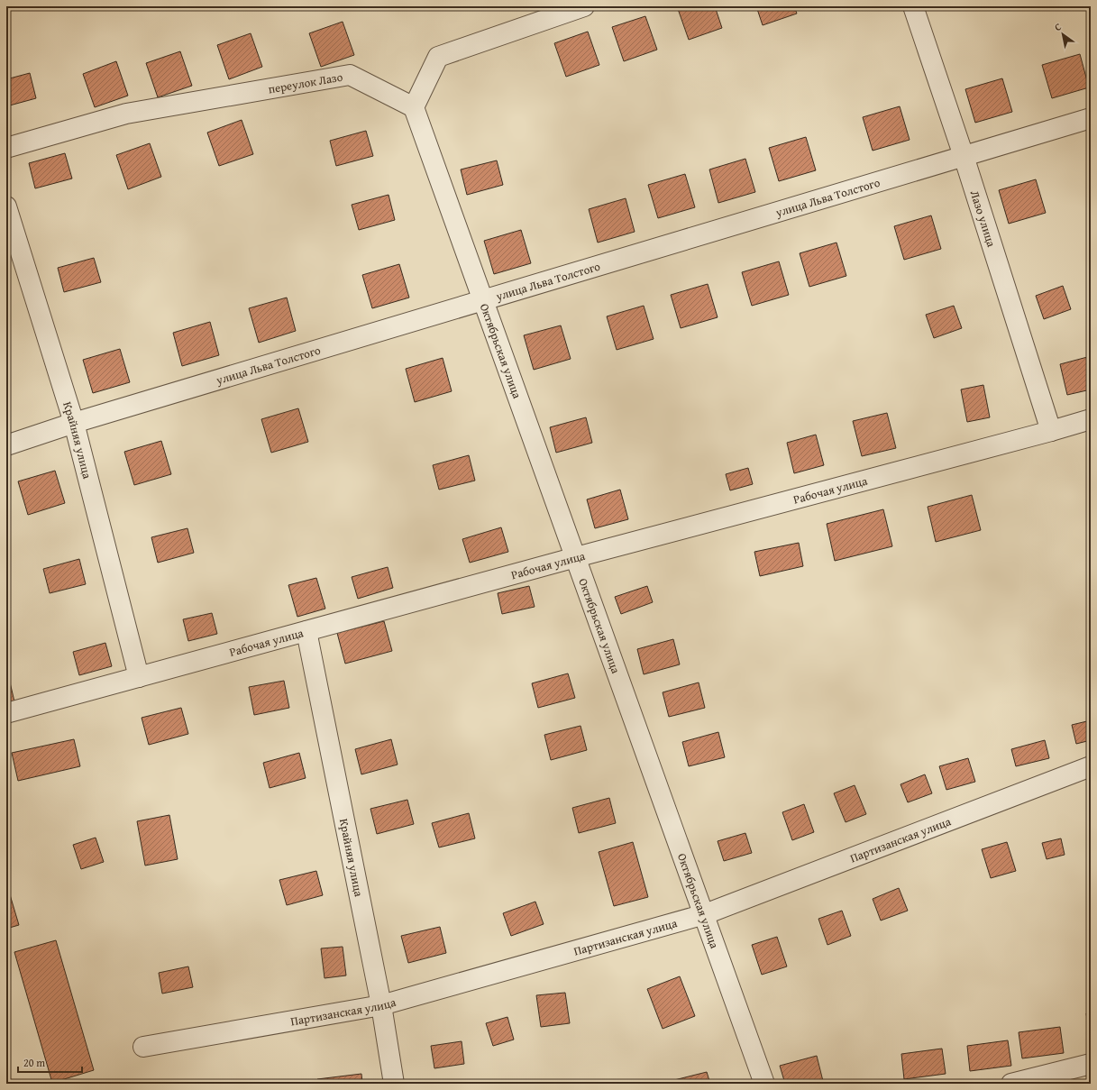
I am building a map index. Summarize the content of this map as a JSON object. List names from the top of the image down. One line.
{"streets":{"street":["переулок Лазо","улица Льва Толстого","Лазо улица","Октябрьская улица","Крайняя улица","Рабочая улица","Партизанская улица"]},"crossings":[["переулок Лазо","Октябрьская улица"],["улица Льва Толстого","Лазо улица"],["улица Льва Толстого","Октябрьская улица"],["улица Льва Толстого","Крайняя улица"],["Лазо улица","Рабочая улица"],["Октябрьская улица","Рабочая улица"],["Октябрьская улица","Партизанская улица"],["Крайняя улица","Рабочая улица"],["Крайняя улица","Партизанская улица"]],"scale_bar":"20 m","north":"top left"}
